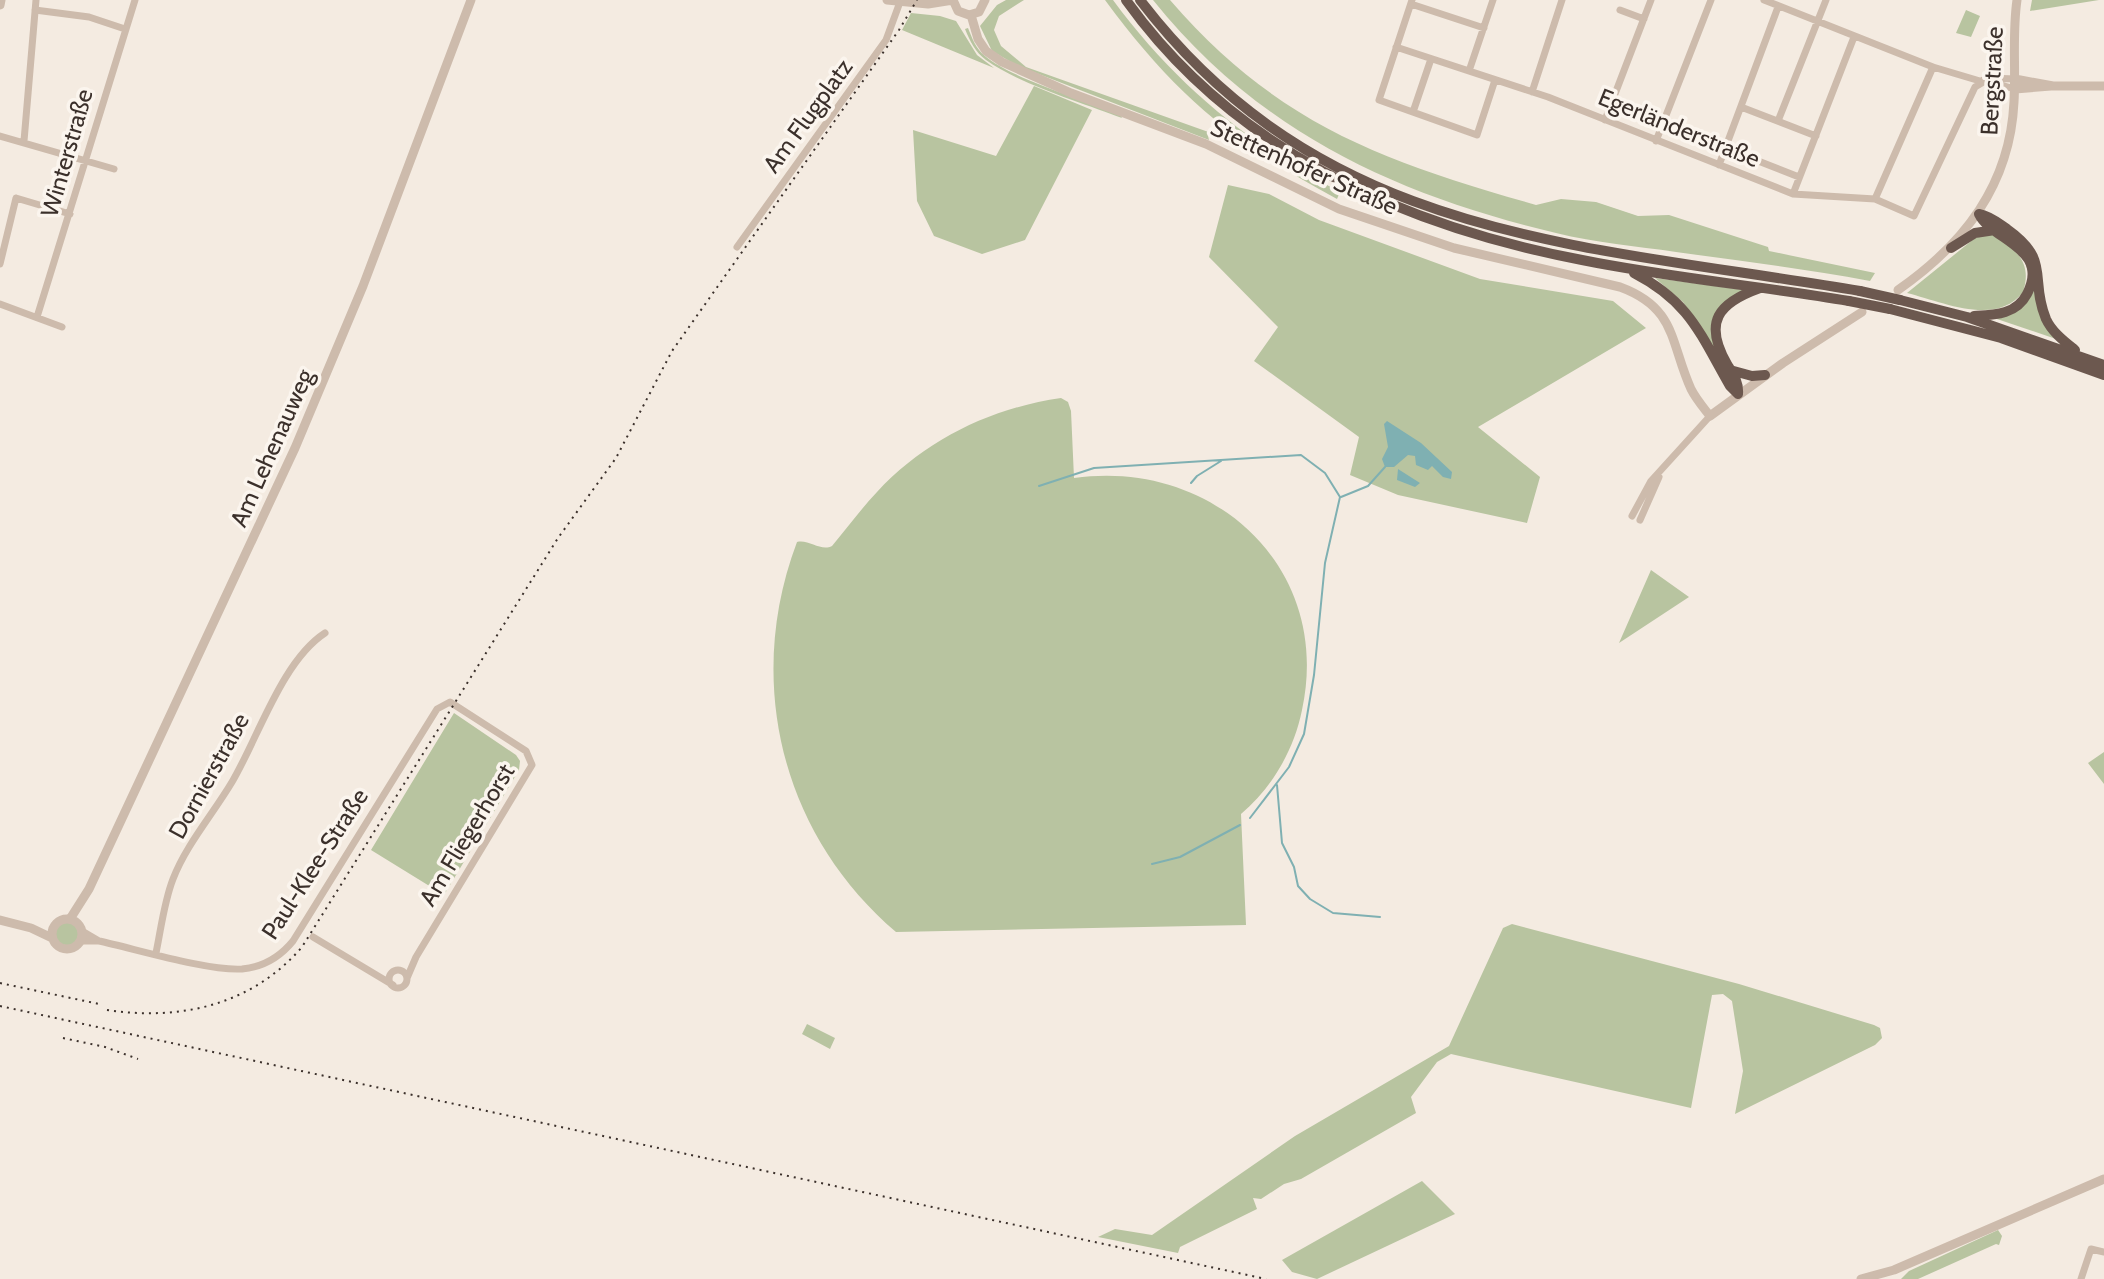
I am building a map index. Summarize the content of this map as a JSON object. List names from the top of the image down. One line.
{"streets":{"street":["Bergstraße","Am Flugplatz","Egerländerstraße","Winterstraße","Stettenhofer Straße","Am Lehenauweg","Dornierstraße","Am Fliegerhorst","Paul-Klee-Straße"]},"crossings":[["Am Lehenauweg","Paul-Klee-Straße"],["Dornierstraße","Paul-Klee-Straße"],["Am Fliegerhorst","Paul-Klee-Straße"]]}
